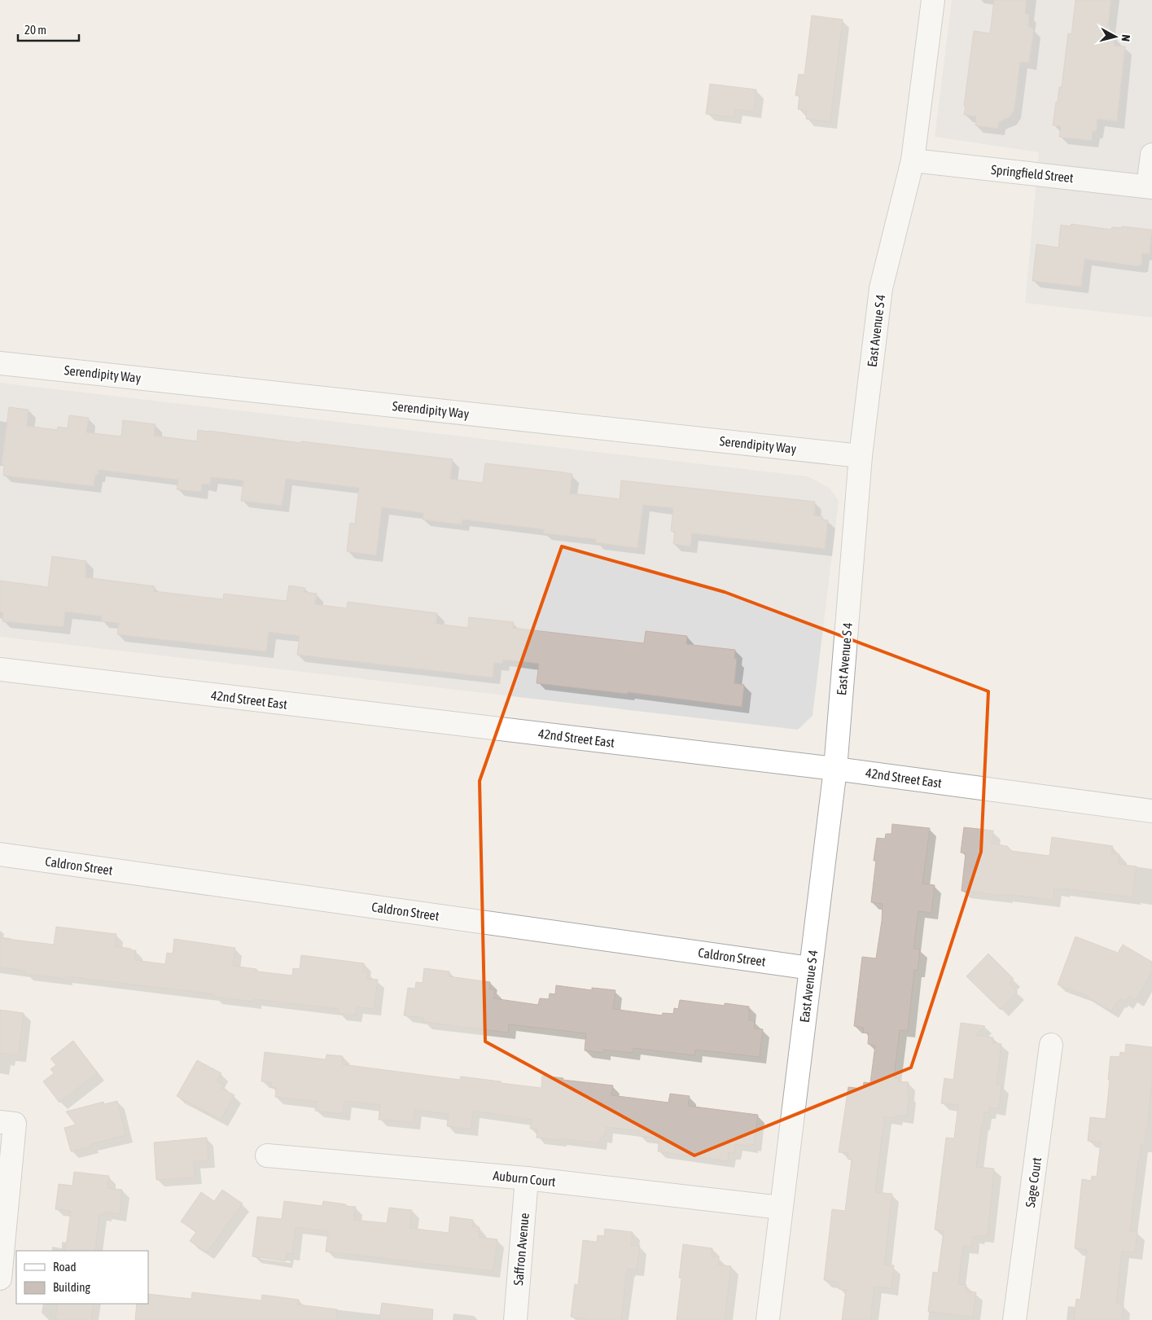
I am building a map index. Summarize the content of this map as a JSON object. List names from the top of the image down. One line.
{"streets":{"street":["Springfield Street","East Avenue S 4","Serendipity Way","42nd Street East","Caldron Street","Auburn Court","Sage Court","Saffron Avenue"]},"crossings":[["Springfield Street","East Avenue S 4"],["East Avenue S 4","Serendipity Way"],["East Avenue S 4","42nd Street East"],["East Avenue S 4","Caldron Street"],["East Avenue S 4","Auburn Court"],["Auburn Court","Saffron Avenue"]],"legend":["Road","Building"],"scale_bar":"20 m","north":"right"}
